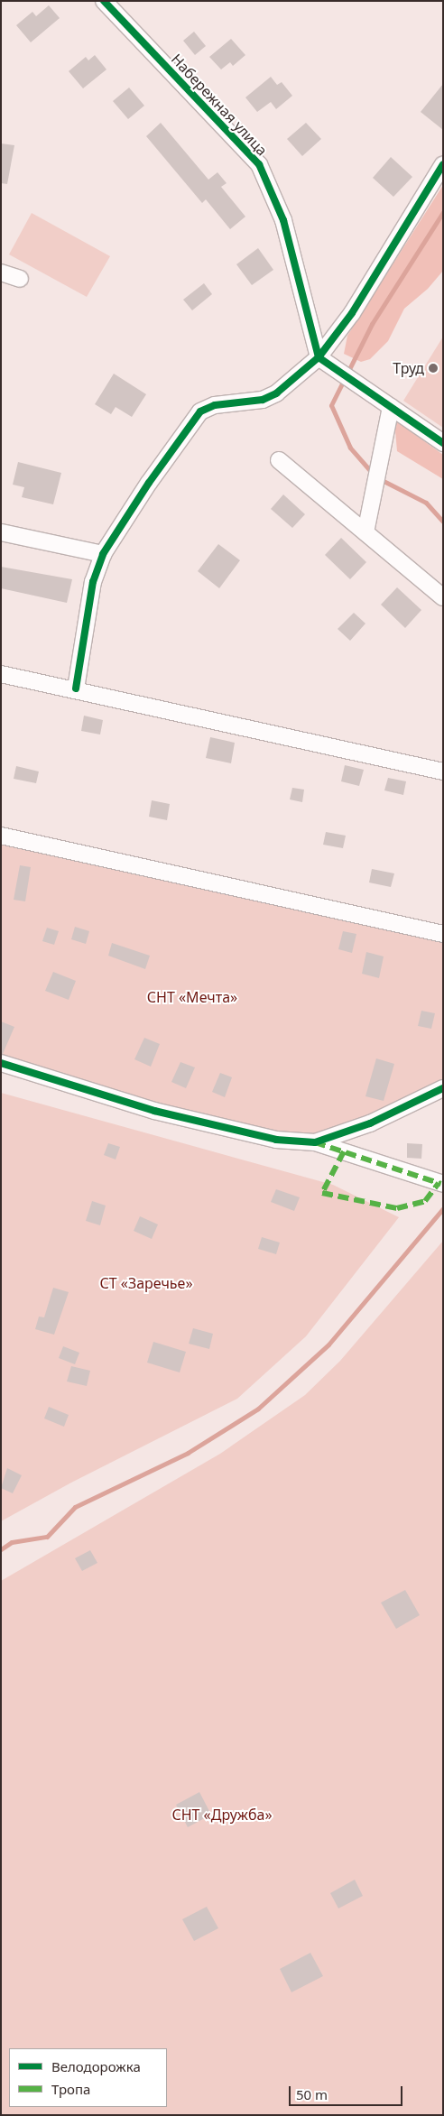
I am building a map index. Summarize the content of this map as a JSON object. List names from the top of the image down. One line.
{"streets":{"street":["Набережная улица"]},"parks":["СНТ «Мечта»","СТ «Заречье»","СНТ «Дружба»"],"places":["Труд"],"legend":["Велодорожка","Тропа"],"scale_bar":"50 m"}
